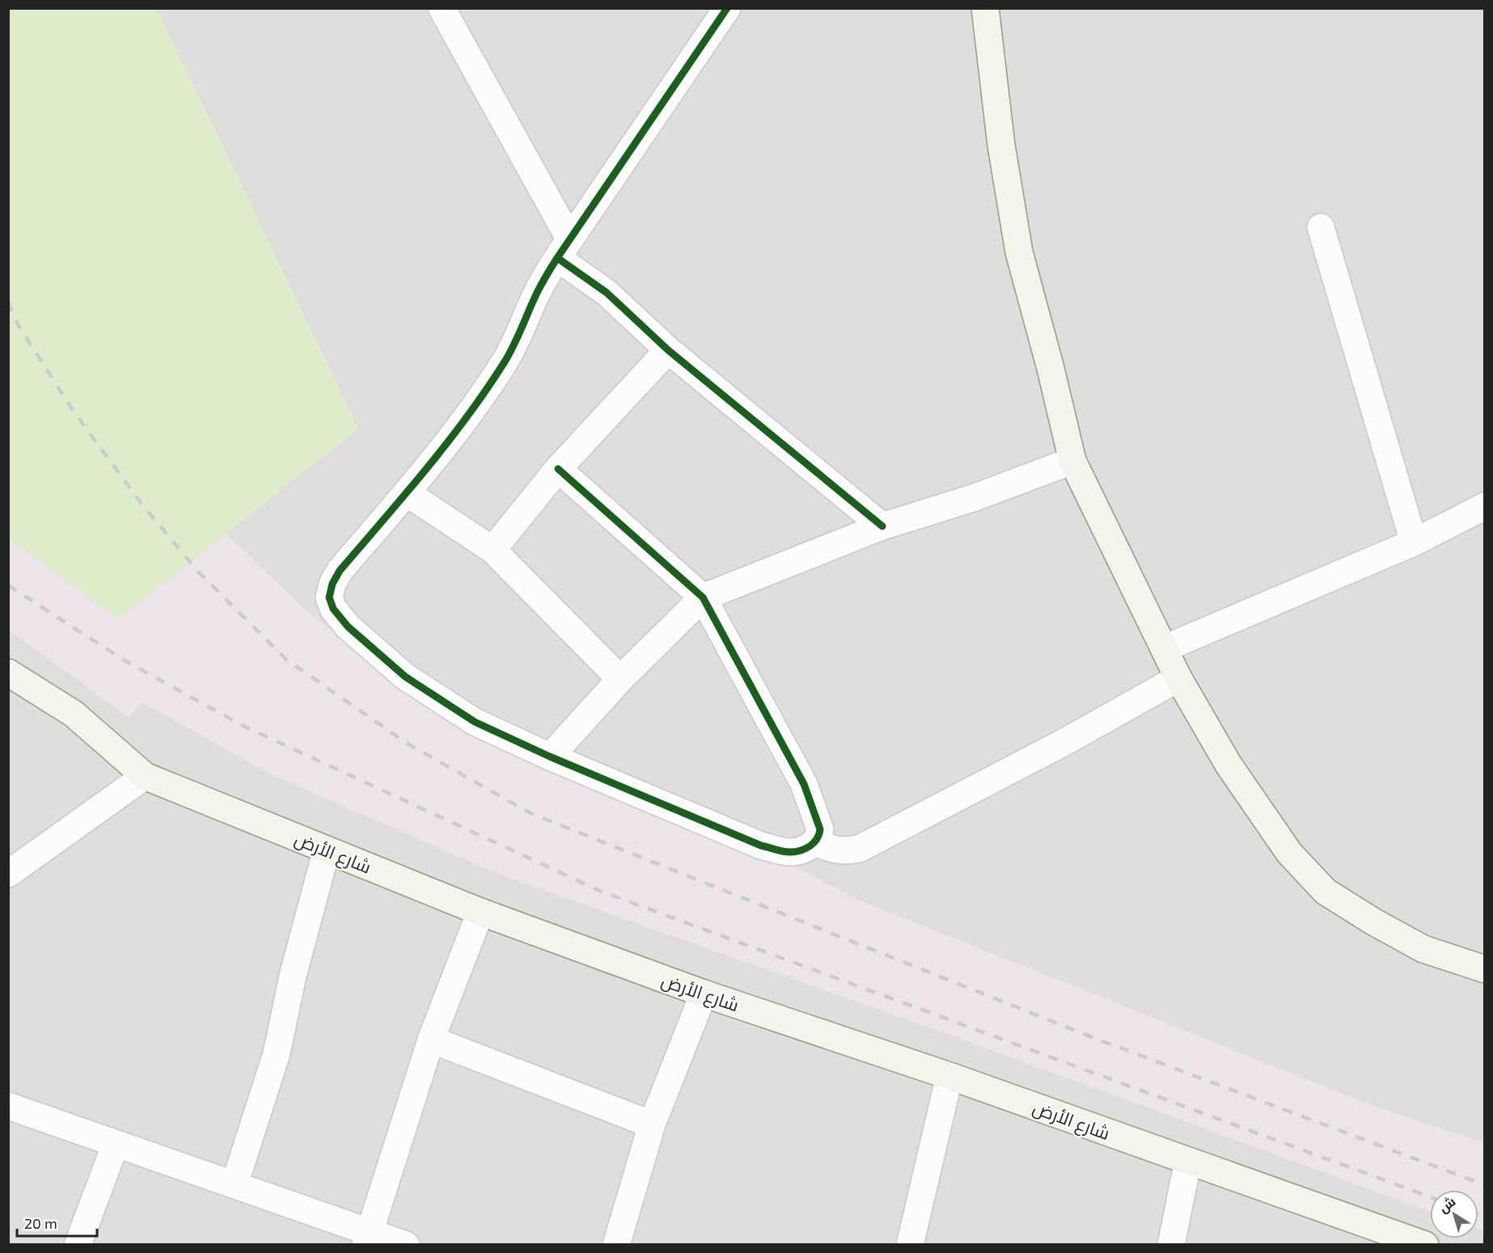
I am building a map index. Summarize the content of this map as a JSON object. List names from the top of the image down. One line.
{"streets":{"main road":["شارع الأرض"]},"scale_bar":"20 m","north":"top left"}
